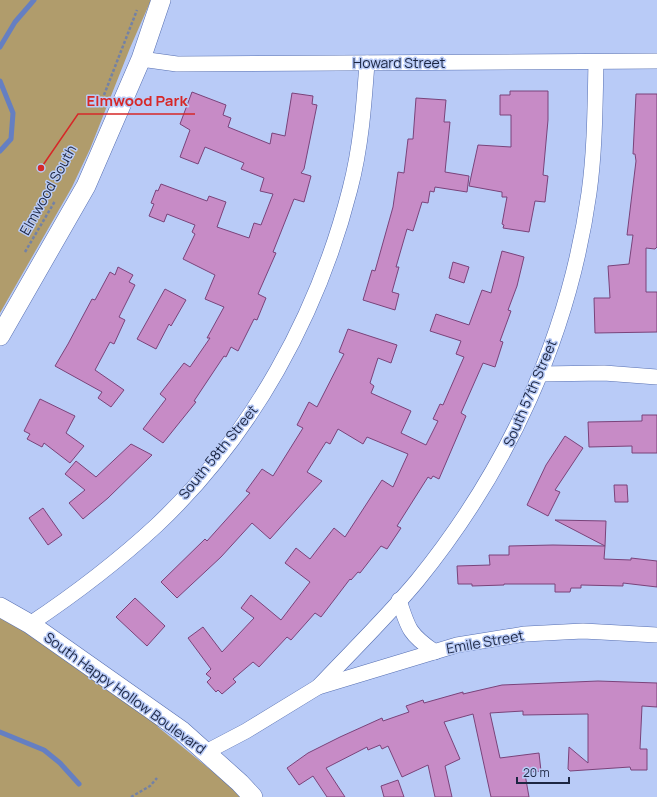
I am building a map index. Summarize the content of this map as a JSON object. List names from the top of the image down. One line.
{"streets":{"street":["Howard Street","South 57th Street","South 58th Street","Emile Street","South Happy Hollow Boulevard"],"path":["Elmwood South"]},"crossings":[["Howard Street","South 57th Street"],["Howard Street","South 58th Street"],["South 57th Street","Emile Street"],["South 58th Street","South Happy Hollow Boulevard"]],"places":["Elmwood Park"],"scale_bar":"20 m"}
